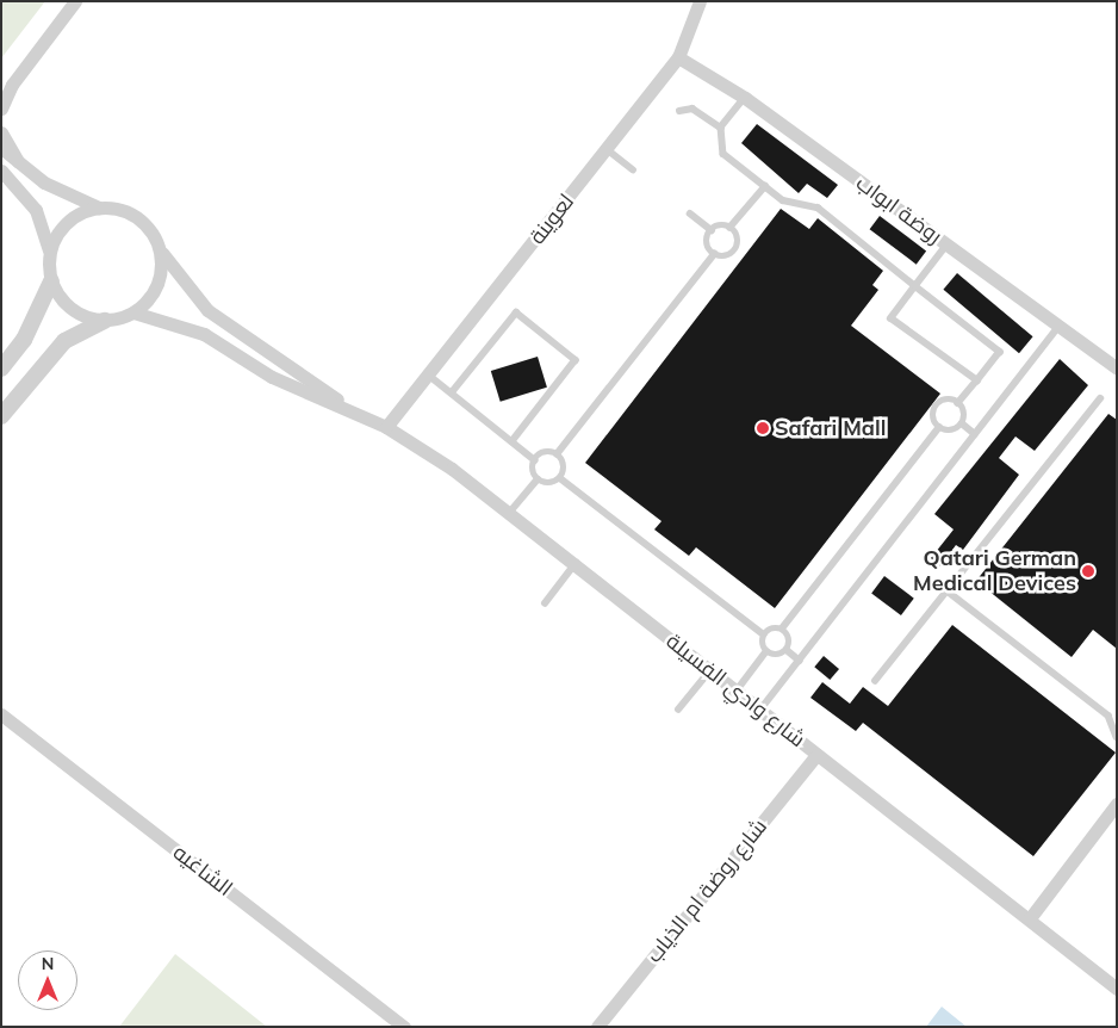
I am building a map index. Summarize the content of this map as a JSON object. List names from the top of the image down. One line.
{"streets":{"street":["روضة ابواب","لعوينة","شارع وادي الفسيلة","الشاغيه","شارع روضة ام الذياب"]},"crossings":[["روضة ابواب","لعوينة"],["لعوينة","شارع وادي الفسيلة"],["شارع وادي الفسيلة","شارع روضة ام الذياب"]],"places":["Safari Mall","Qatari German Medical Devices"],"north":"top"}
